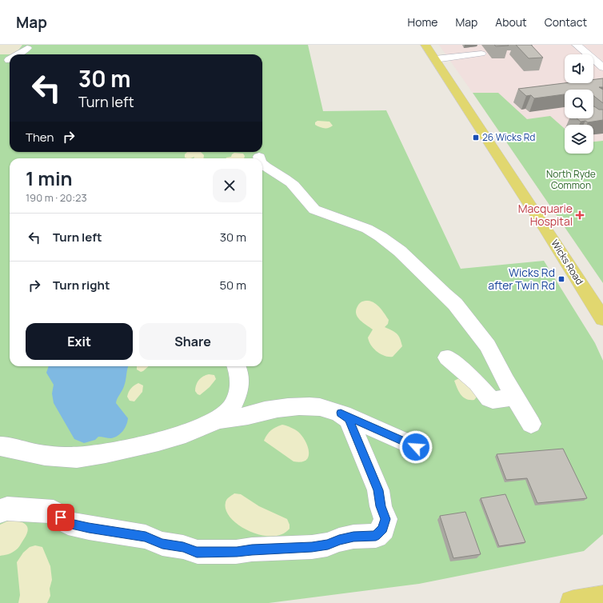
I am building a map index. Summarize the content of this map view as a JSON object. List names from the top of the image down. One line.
{"streets":{"main road":["Wicks Road"]},"parks":["North Ryde Common"],"places":{"transit":["26 Wicks Rd","Wicks Rd after Twin Rd"],"health":["Macquarie Hospital"]},"page":{"header":"Map","nav":["Home","Map","About","Contact"],"turn":["30 m","Turn left"],"then":"Then","heading":["1 min","190 m · 20:23"],"list":[{"name":"Turn left","value":"30 m"},{"name":"Turn right","value":"50 m"}],"buttons":["Exit","Share"]}}
